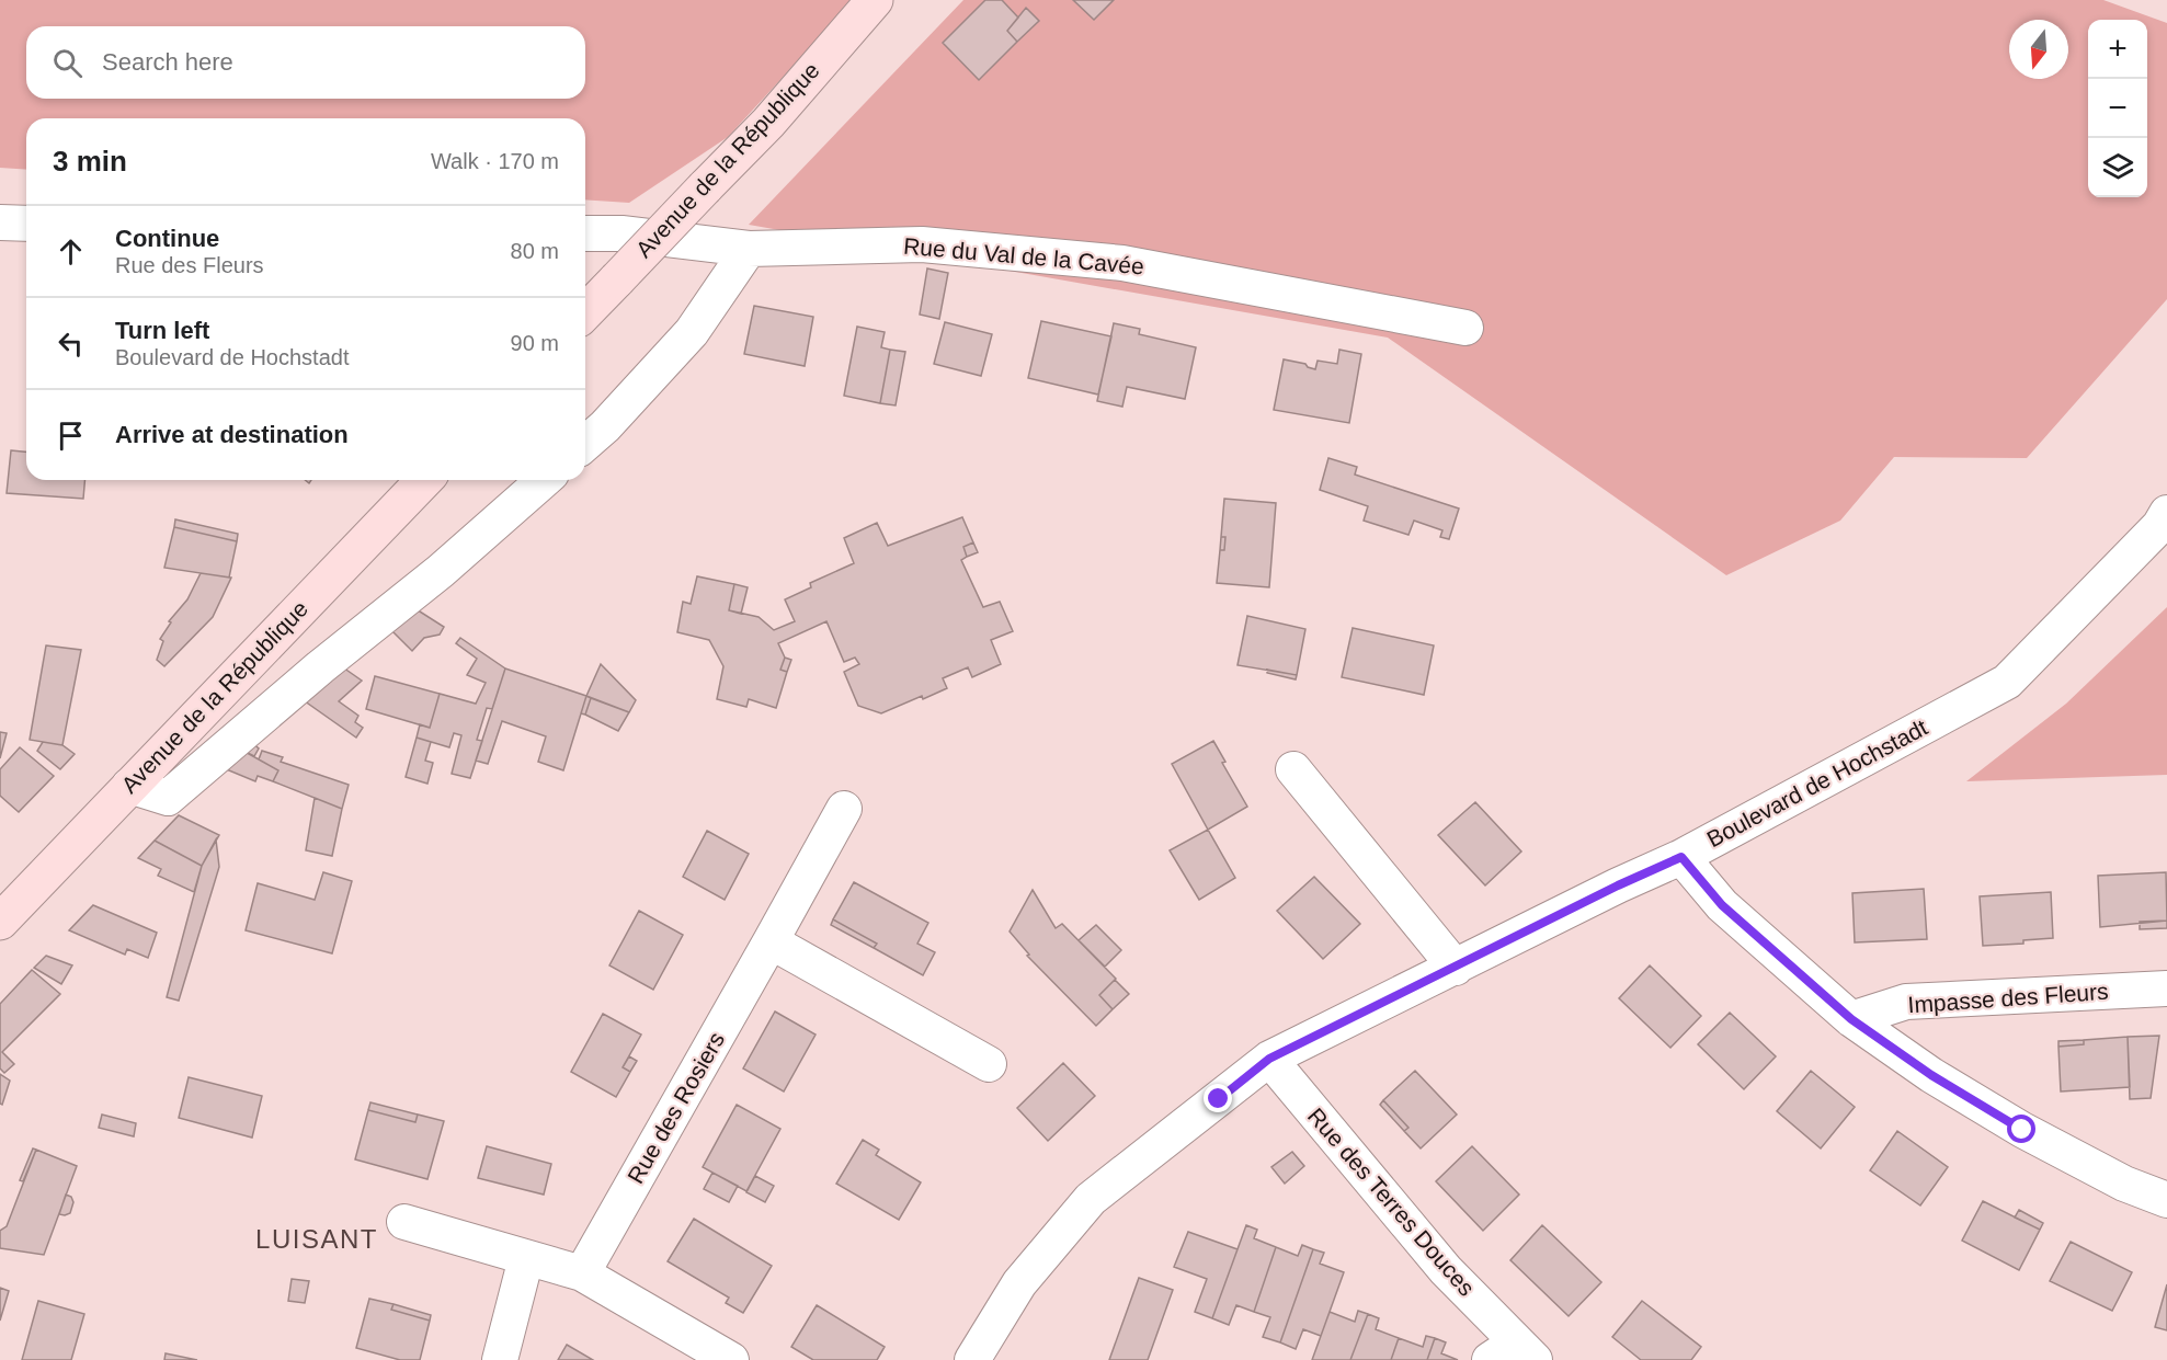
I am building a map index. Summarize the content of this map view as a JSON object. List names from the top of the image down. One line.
{"streets":{"main road":["Avenue de la République"],"street":["Rue du Val de la Cavée","Boulevard de Hochstadt","Impasse des Fleurs","Rue des Rosiers","Rue des Terres Douces"]},"crossings":[["Boulevard de Hochstadt","Rue des Terres Douces"]],"districts":["LUISANT"],"north":"bottom","page":{"map_buttons":["+","−"],"search":"Search here","heading":["3 min","Walk · 170 m"],"list":[["Continue","Rue des Fleurs","80 m"],["Turn left","Boulevard de Hochstadt","90 m"],"Arrive at destination"]}}
